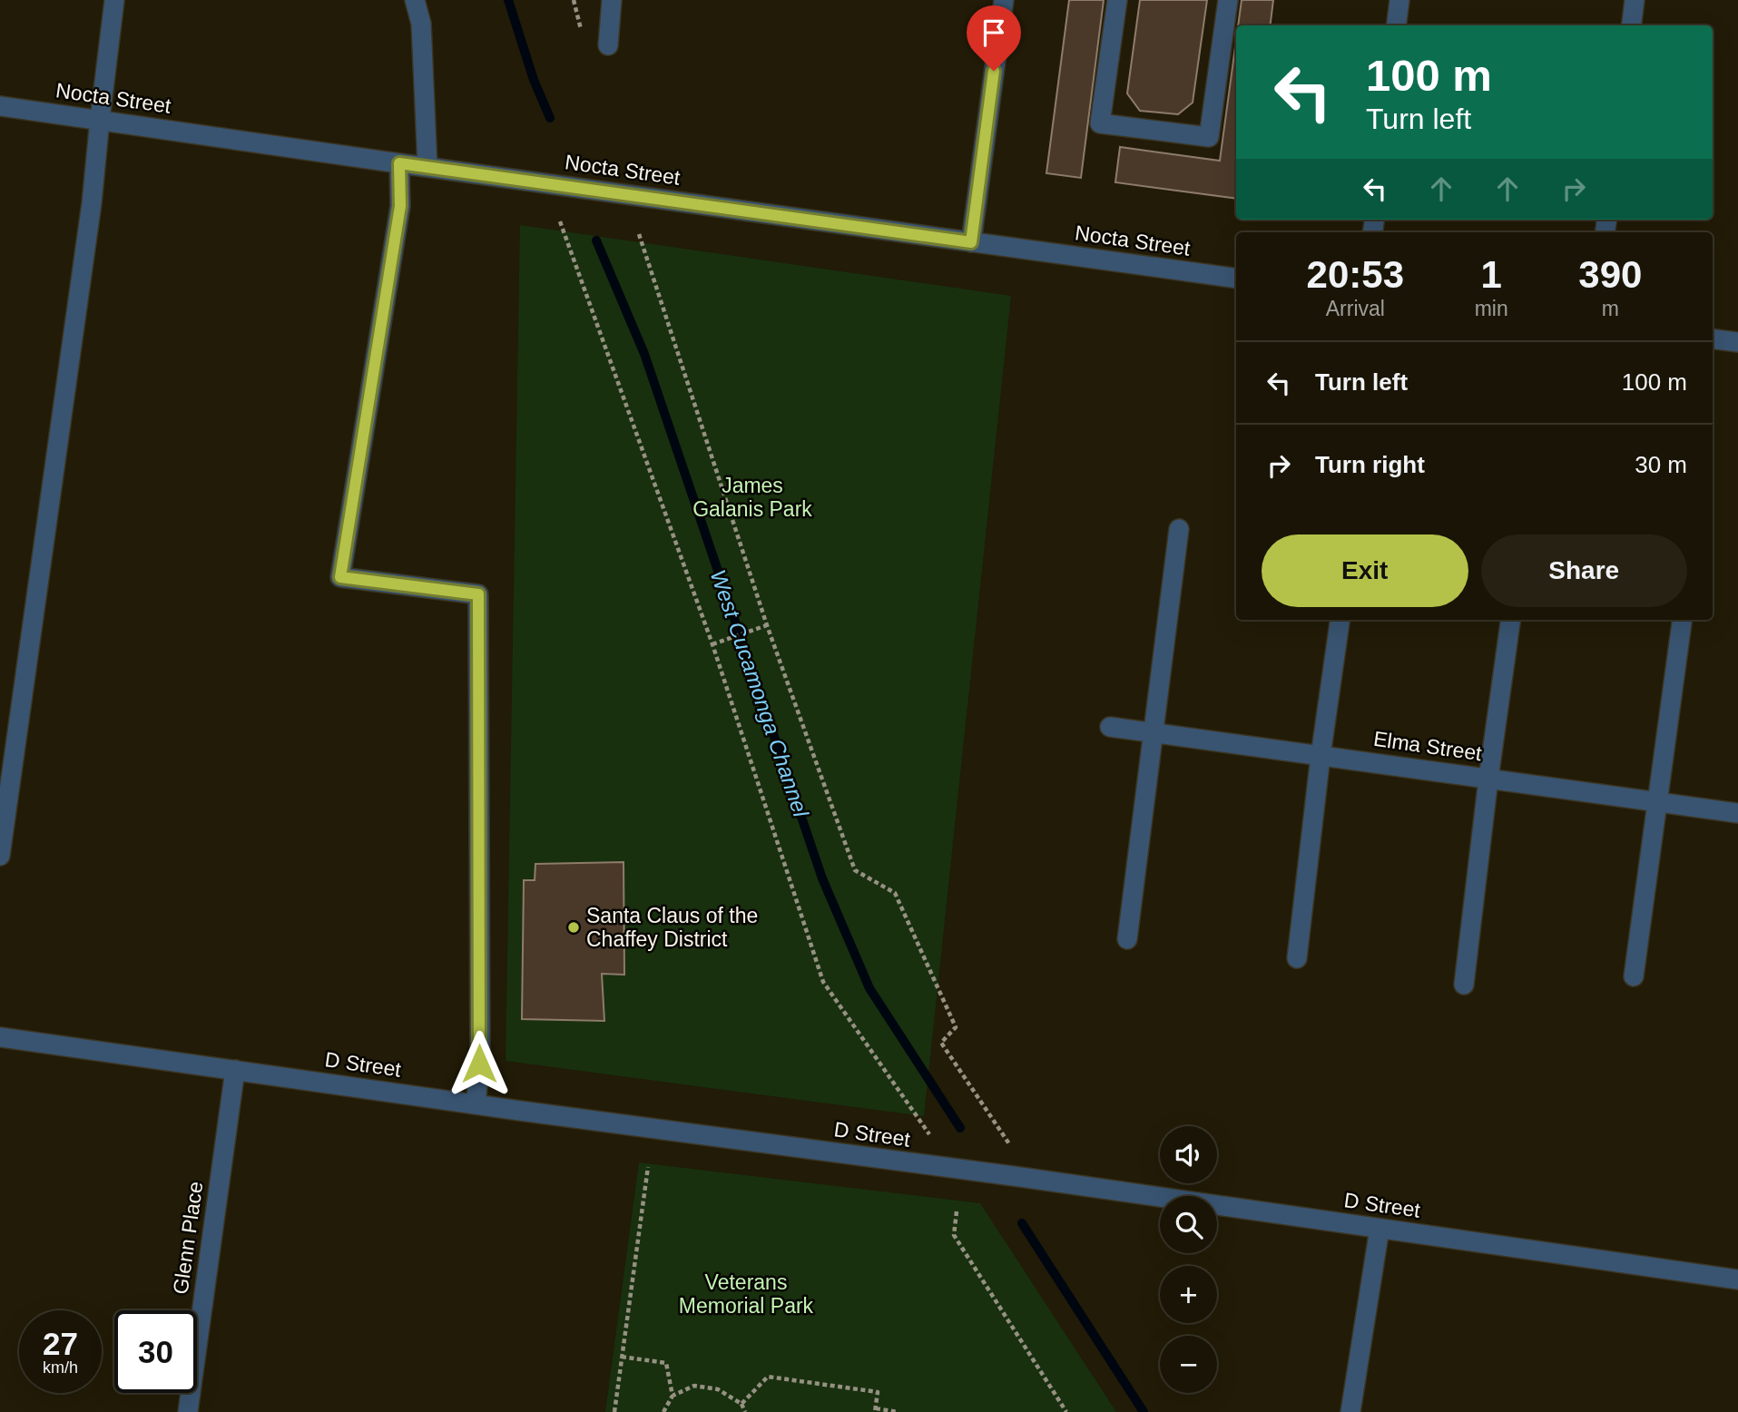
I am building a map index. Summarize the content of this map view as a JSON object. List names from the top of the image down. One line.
{"streets":{"street":["Nocta Street","Elma Street","D Street","Glenn Place"]},"crossings":[["D Street","Glenn Place"]],"water":["West Cucamonga Channel"],"parks":["James Galanis Park","Veterans Memorial Park"],"places":["Santa Claus of the Chaffey District"],"page":{"turn":["100 m","Turn left"],"eta":["20:53","Arrival","1","min","390","m"],"list":[{"name":"Turn left","value":"100 m"},{"name":"Turn right","value":"30 m"}],"buttons":["Exit","Share"],"map_buttons":["+","−"],"speed":"27 km/h","limit":"30"}}
